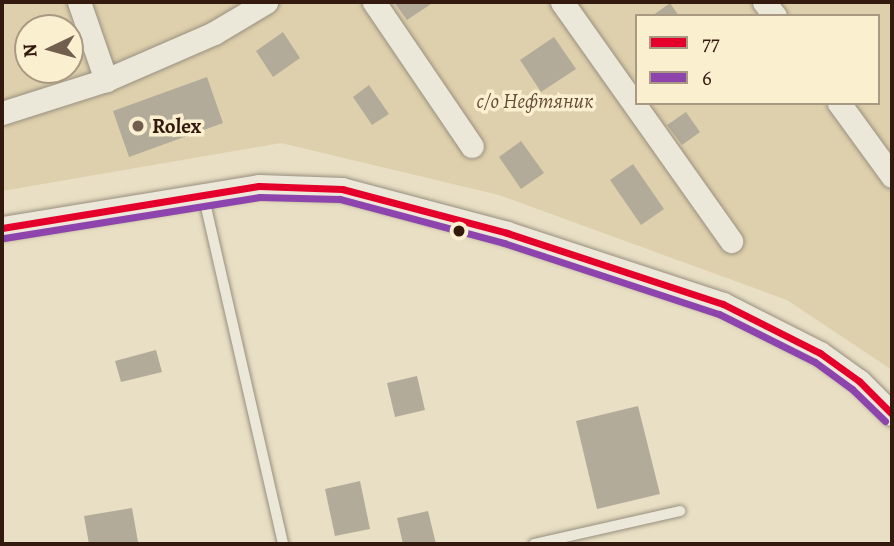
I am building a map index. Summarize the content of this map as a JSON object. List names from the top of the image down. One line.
{"parks":["с/о Нефтяник"],"places":["Rolex"],"lines":["transit line 77","transit line 6"],"legend":["77","6"],"north":"left"}
